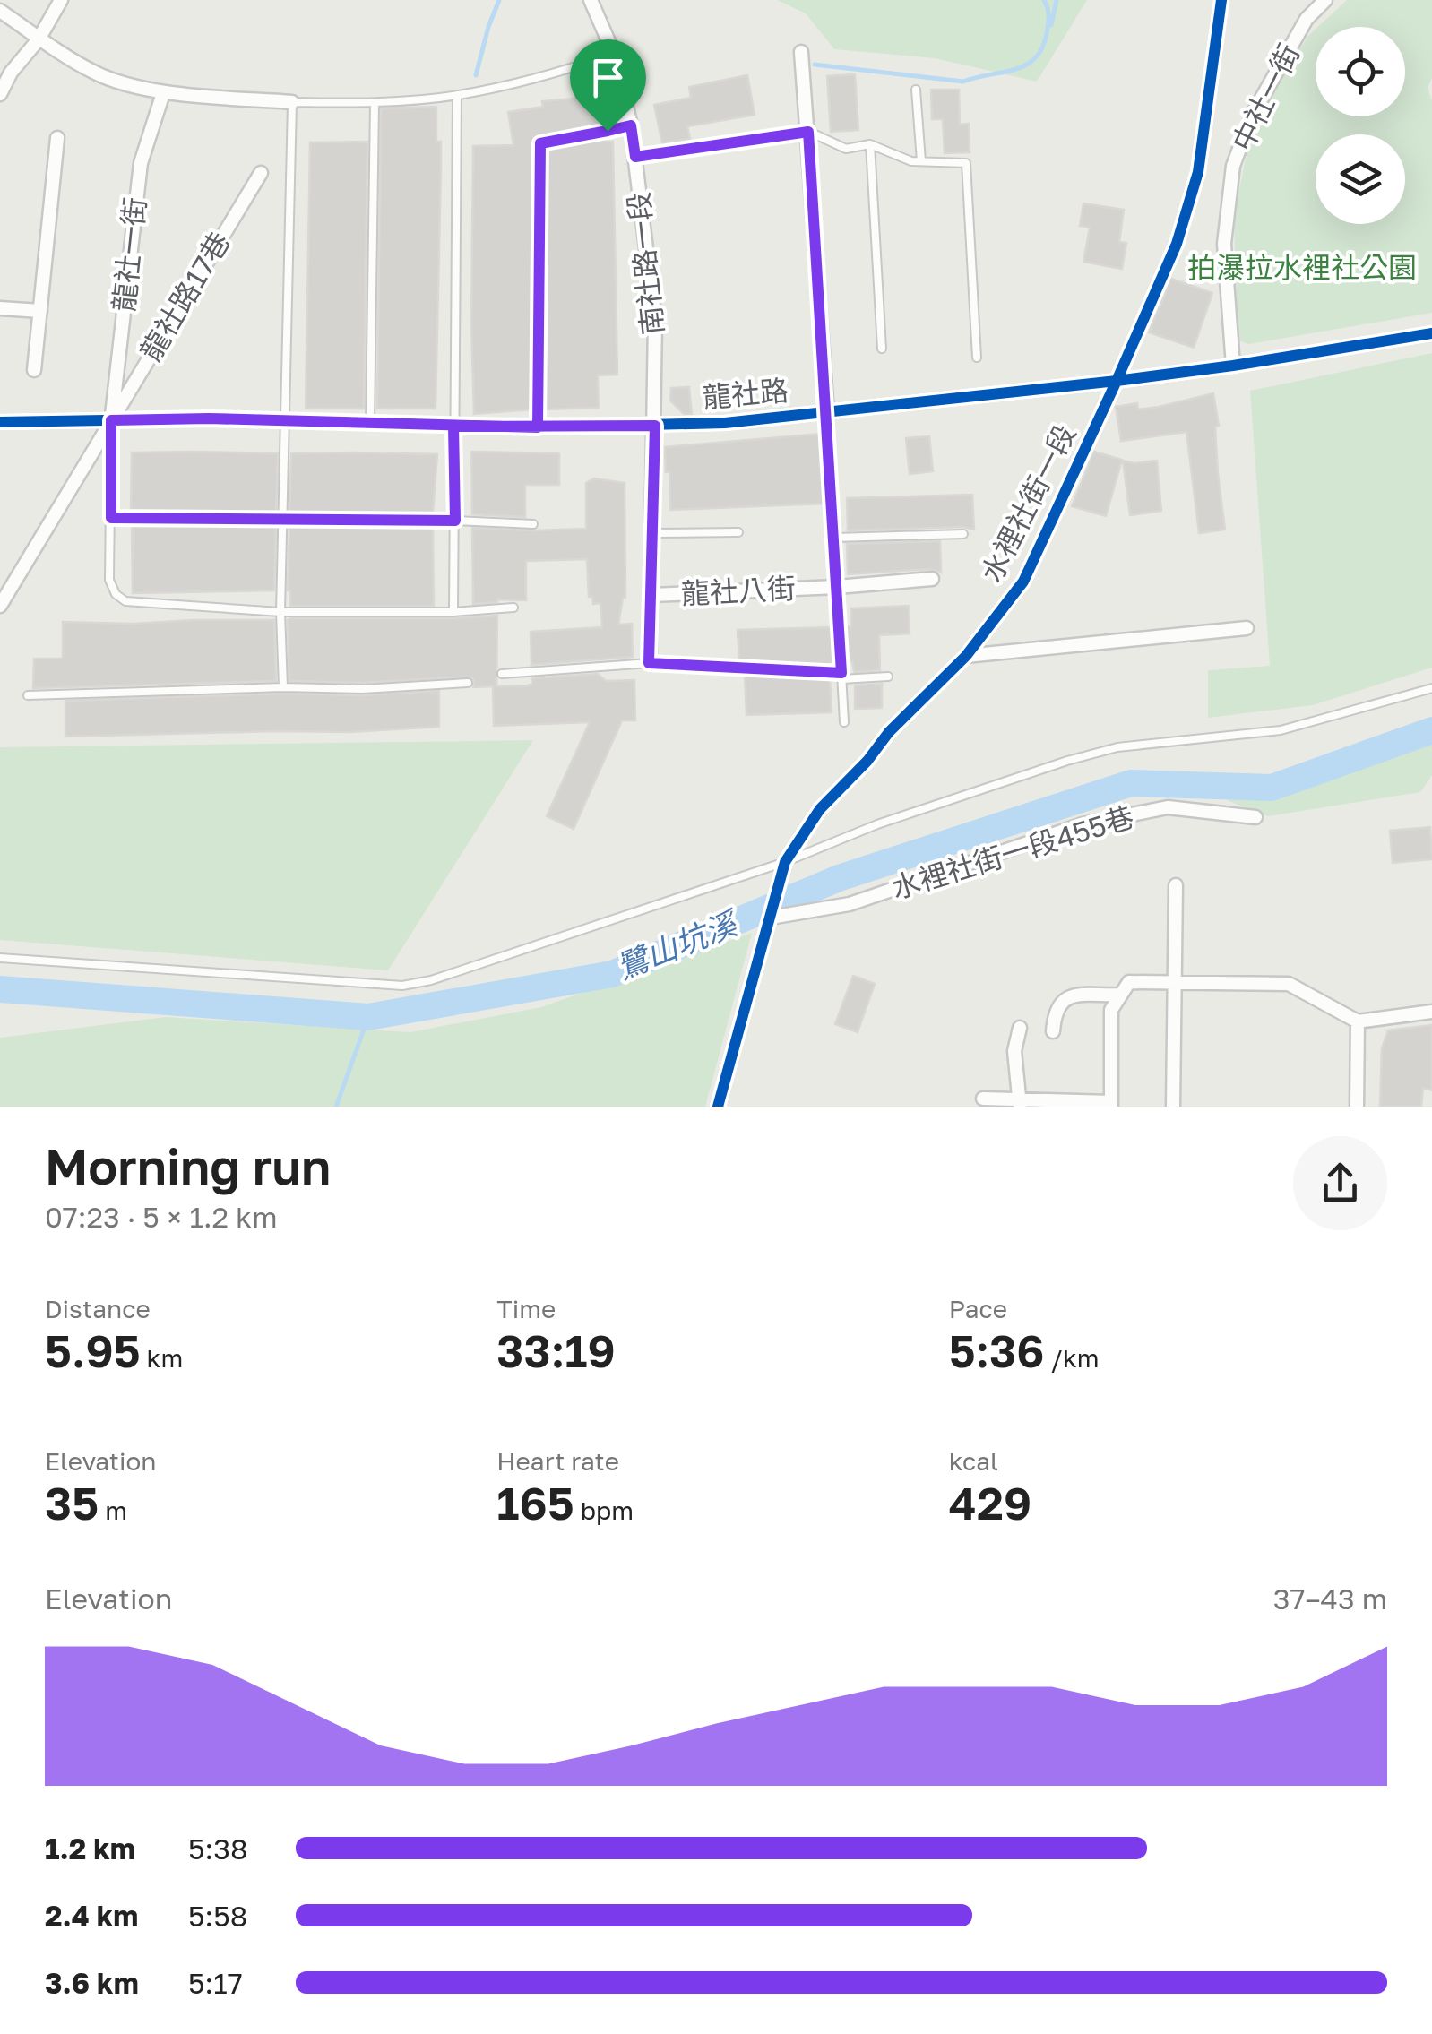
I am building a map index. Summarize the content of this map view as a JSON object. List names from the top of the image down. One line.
{"streets":{"street":["中社一街","龍社一街","南社路一段","龍社路17巷","龍社路","水裡社街一段","龍社八街","水裡社街一段455巷"]},"crossings":[["中社一街","龍社路"],["龍社一街","龍社路17巷"],["龍社一街","龍社路"],["南社路一段","龍社路"],["南社路一段","龍社八街"],["龍社路17巷","龍社路"],["龍社路","水裡社街一段"],["龍社路","龍社八街"],["水裡社街一段","水裡社街一段455巷"]],"water":["鷺山坑溪"],"parks":["拍瀑拉水裡社公園"],"page":{"heading":["Morning run","07:23 · 5 × 1.2 km"],"stats":[["Distance","5.95 km"],["Time","33:19"],["Pace","5:36 /km"],["Elevation","35 m"],["Heart rate","165 bpm"],["kcal","429"]],"chart":["Elevation","37–43 m"],"list":[{"name":"1.2 km","note":"5:38"},{"name":"2.4 km","note":"5:58"},{"name":"3.6 km","note":"5:17"}]}}
